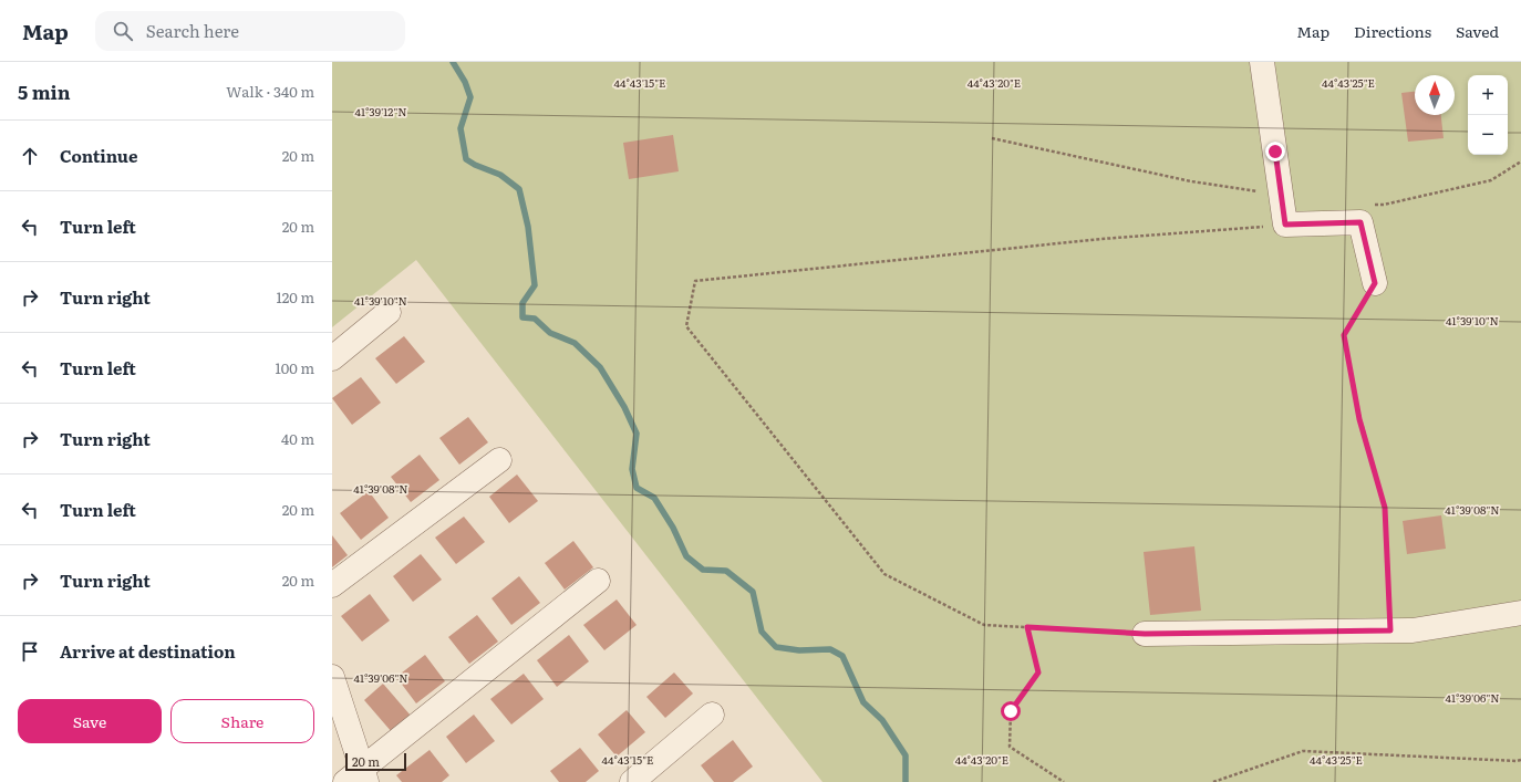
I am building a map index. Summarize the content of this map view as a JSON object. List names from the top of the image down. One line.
{"scale_bar":"20 m","north":"top","page":{"header":"Map","search":"Search here","nav":["Map","Directions","Saved"],"heading":["5 min","Walk · 340 m"],"map_buttons":["+","−"],"list":[["Continue","20 m"],["Turn left","20 m"],["Turn right","120 m"],["Turn left","100 m"],["Turn right","40 m"],["Turn left","20 m"],["Turn right","20 m"],"Arrive at destination"],"buttons":["Save","Share"],"scale":"20 m"},"coordinates":["44°43'15\"E","44°43'20\"E","44°43'25\"E","41°39'12\"N","41°39'10\"N","41°39'08\"N","41°39'06\"N"]}
